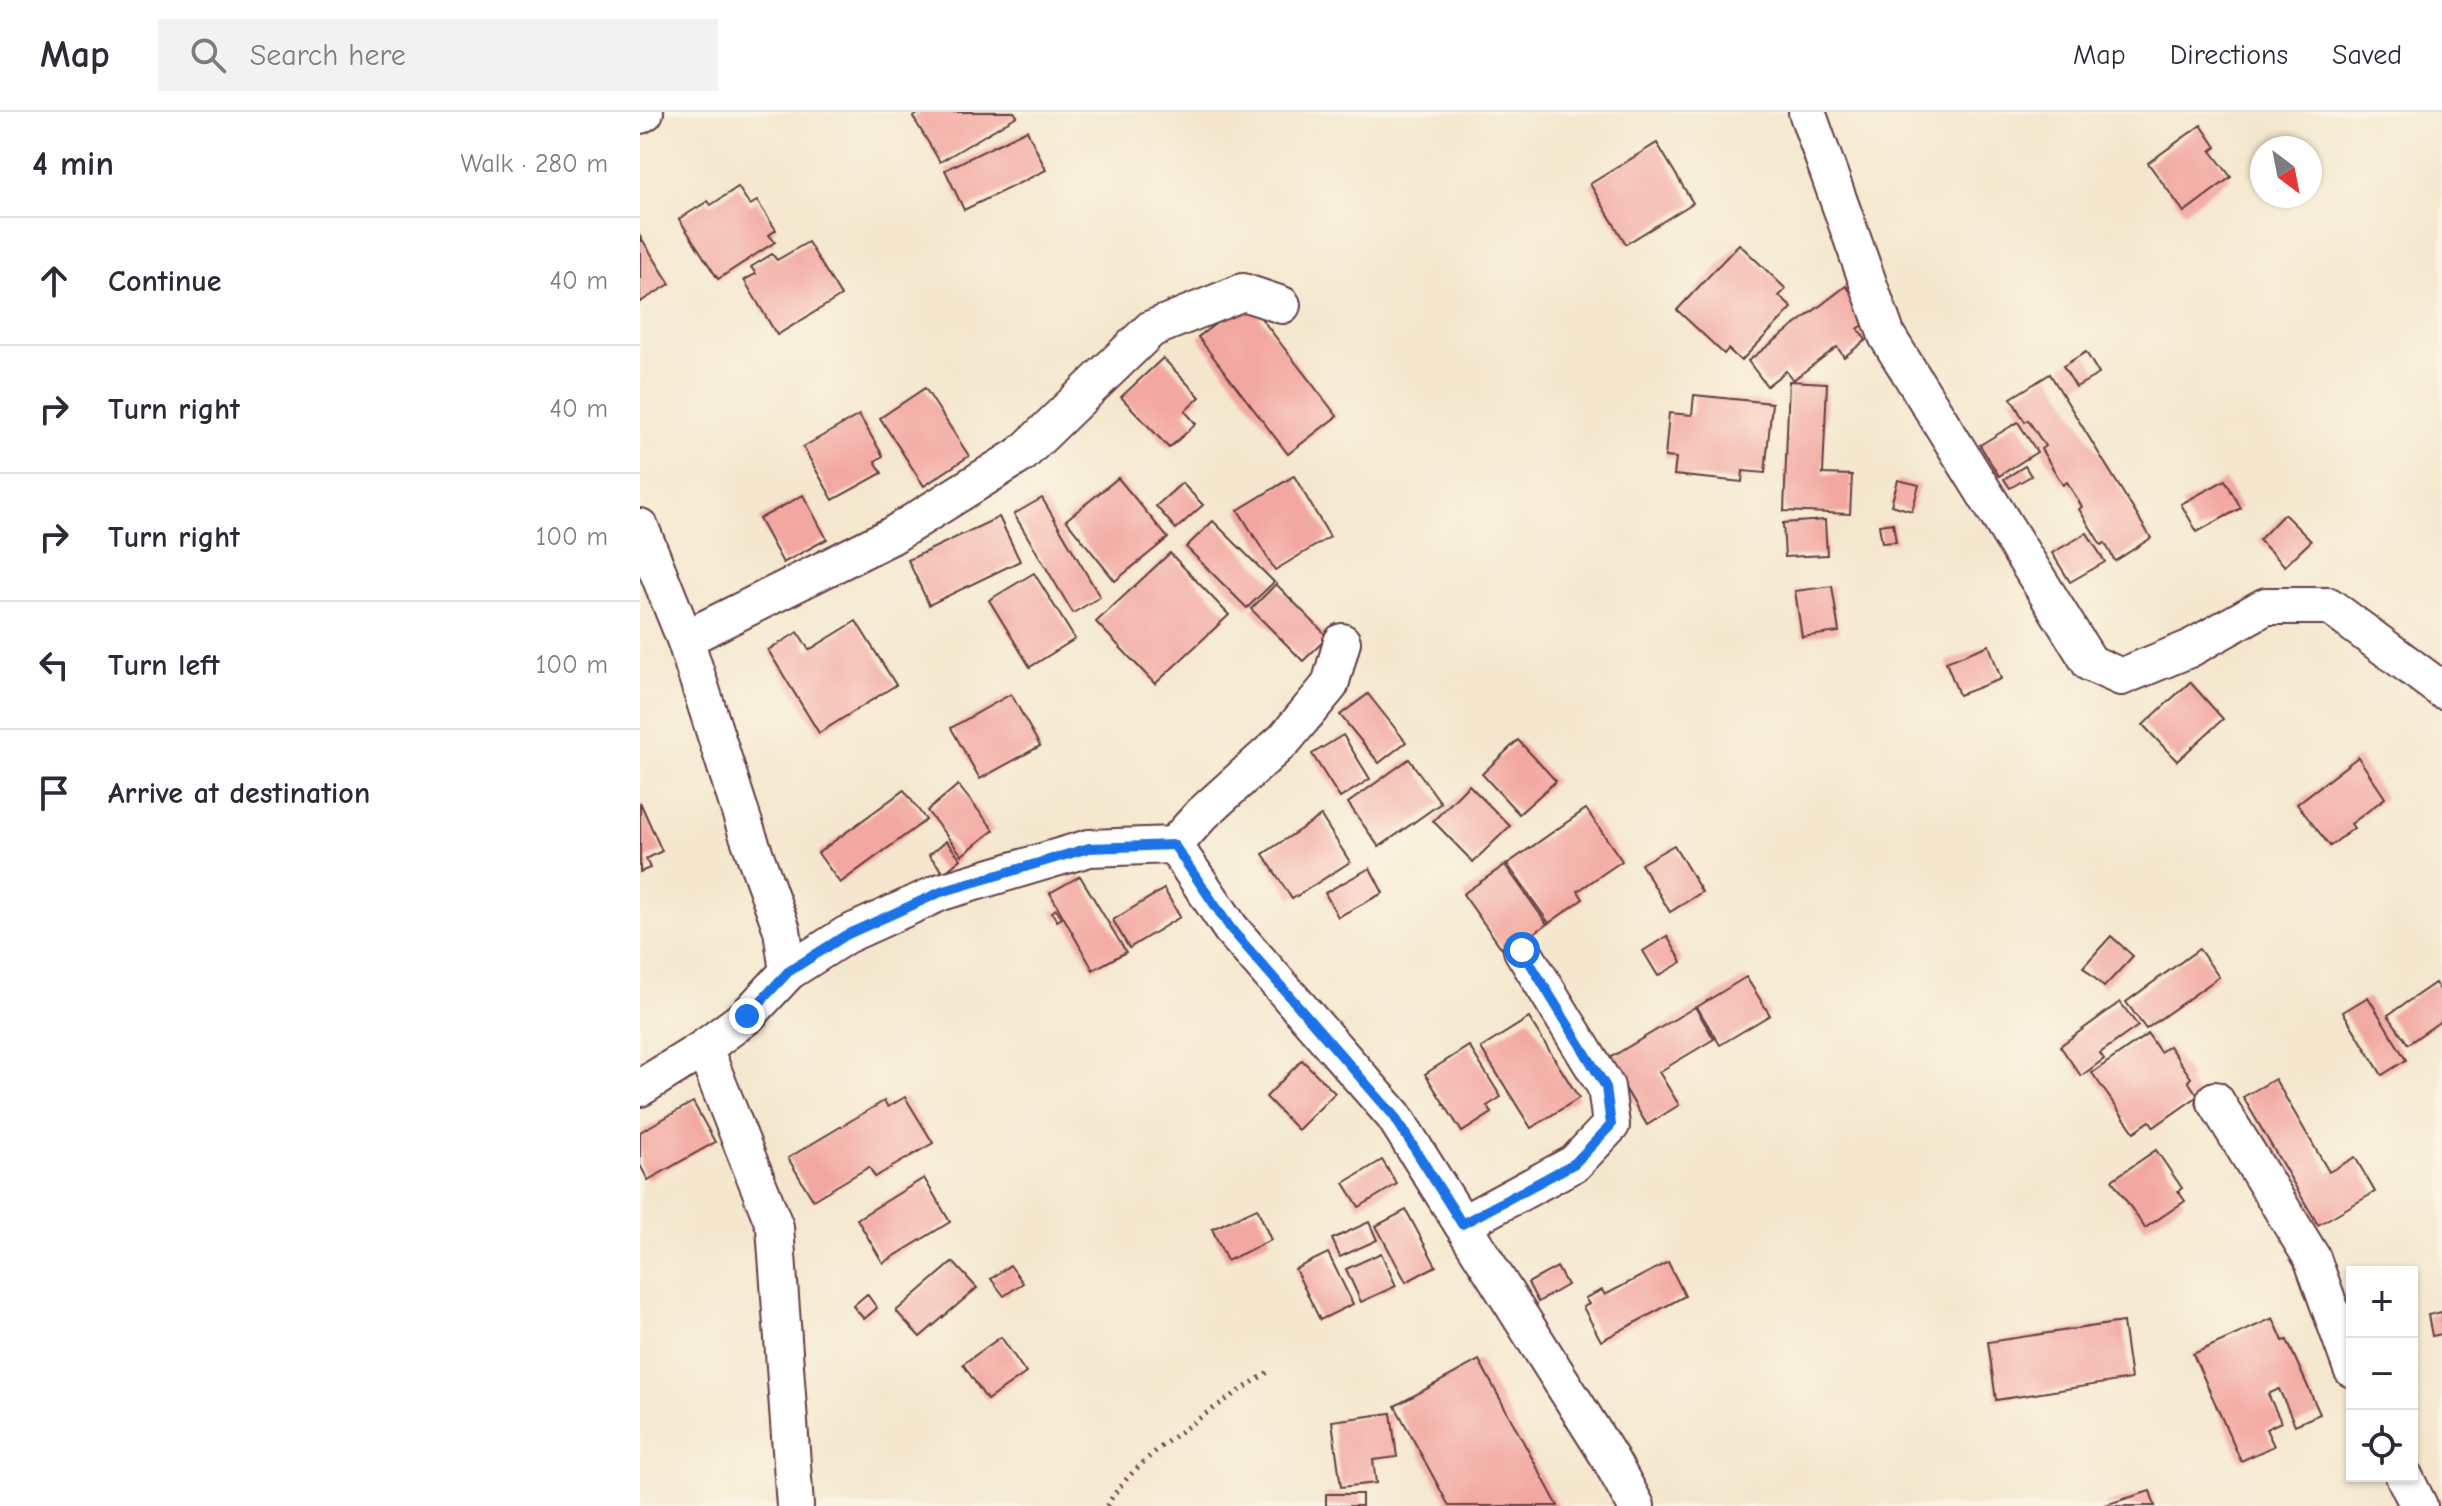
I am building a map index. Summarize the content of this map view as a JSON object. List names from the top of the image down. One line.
{"north":"bottom right","page":{"header":"Map","search":"Search here","nav":["Map","Directions","Saved"],"heading":["4 min","Walk · 280 m"],"list":[["Continue","40 m"],["Turn right","40 m"],["Turn right","100 m"],["Turn left","100 m"],"Arrive at destination"],"map_buttons":["+","−"]}}
